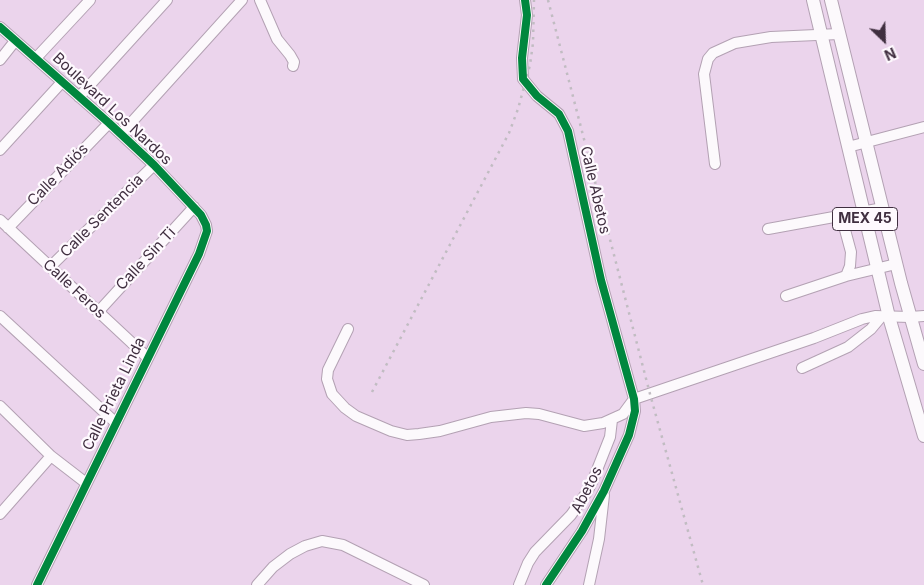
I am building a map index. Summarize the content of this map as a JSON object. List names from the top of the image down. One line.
{"streets":{"main road":["MEX 45"],"street":["Boulevard Los Nardos","Calle Adiós","Calle Abetos","Calle Sentencia","Calle Sin Ti","Calle Feros","Calle Prieta Linda","Abetos"]},"crossings":[["Boulevard Los Nardos","Calle Adiós"],["Boulevard Los Nardos","Calle Sentencia"],["Boulevard Los Nardos","Calle Sin Ti"],["Boulevard Los Nardos","Calle Prieta Linda"],["Calle Adiós","Calle Feros"],["Calle Abetos","Abetos"],["Calle Sentencia","Calle Feros"],["Calle Sin Ti","Calle Feros"],["Calle Sin Ti","Calle Prieta Linda"],["Calle Feros","Calle Prieta Linda"]],"north":"bottom right"}
